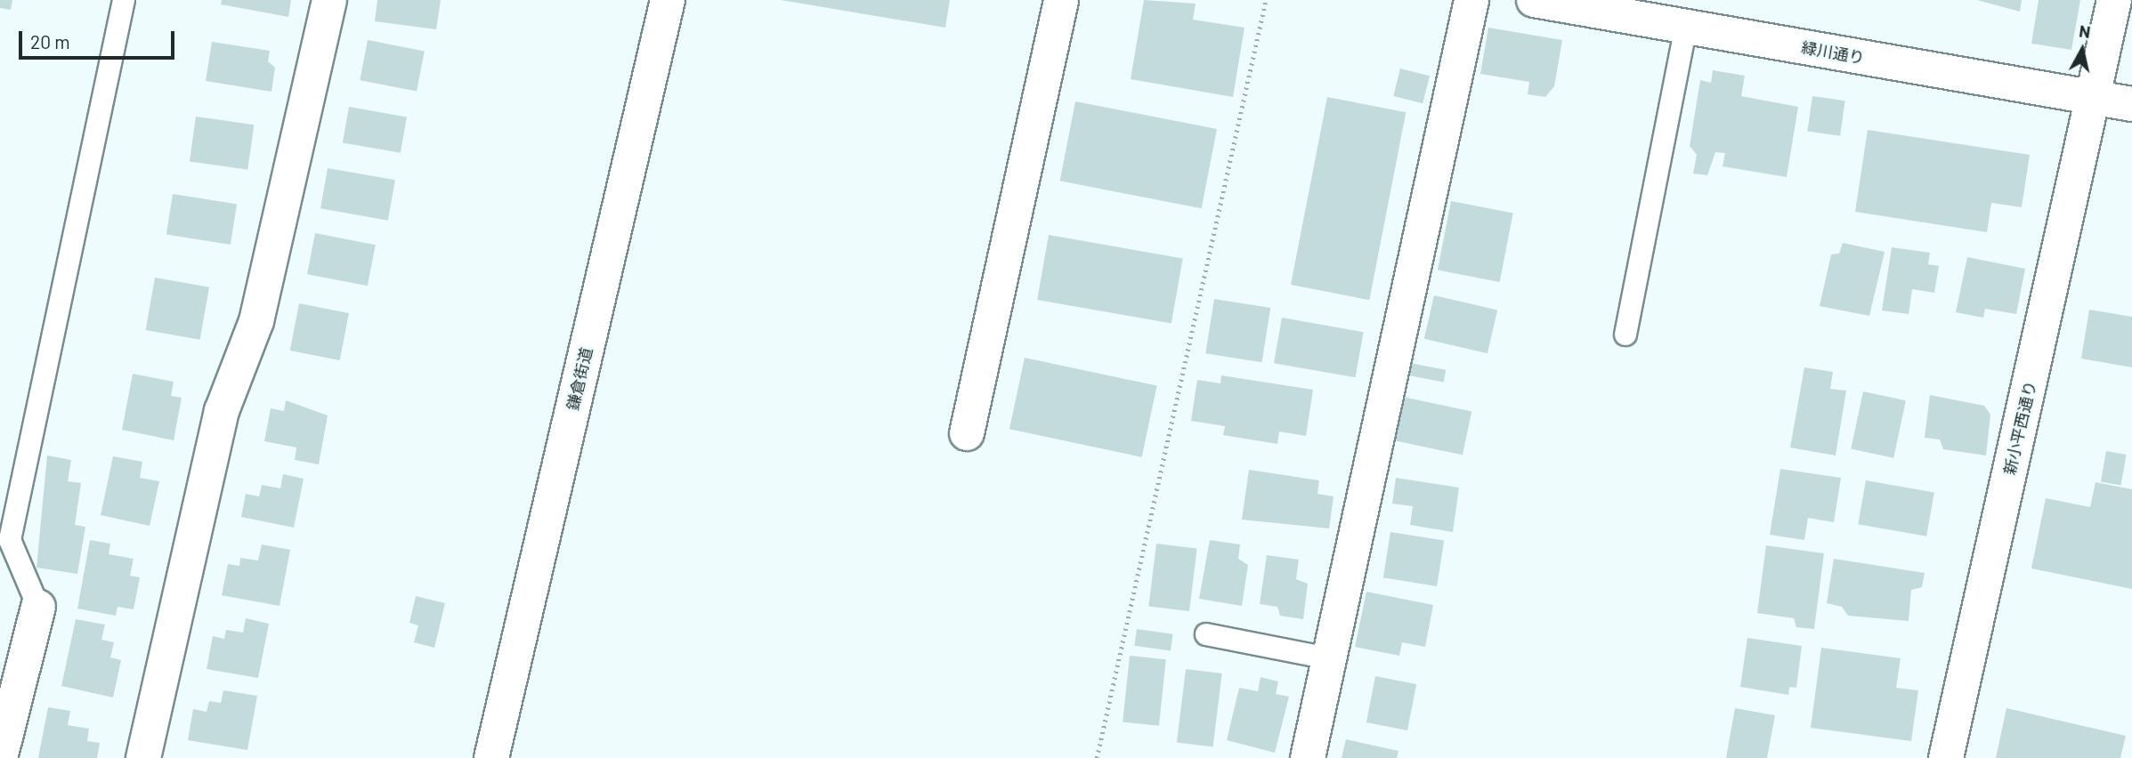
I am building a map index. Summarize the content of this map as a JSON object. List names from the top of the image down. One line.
{"streets":{"street":["緑川通り","鎌倉街道","新小平西通り"]},"crossings":[["緑川通り","新小平西通り"]],"scale_bar":"20 m","north":"top"}
